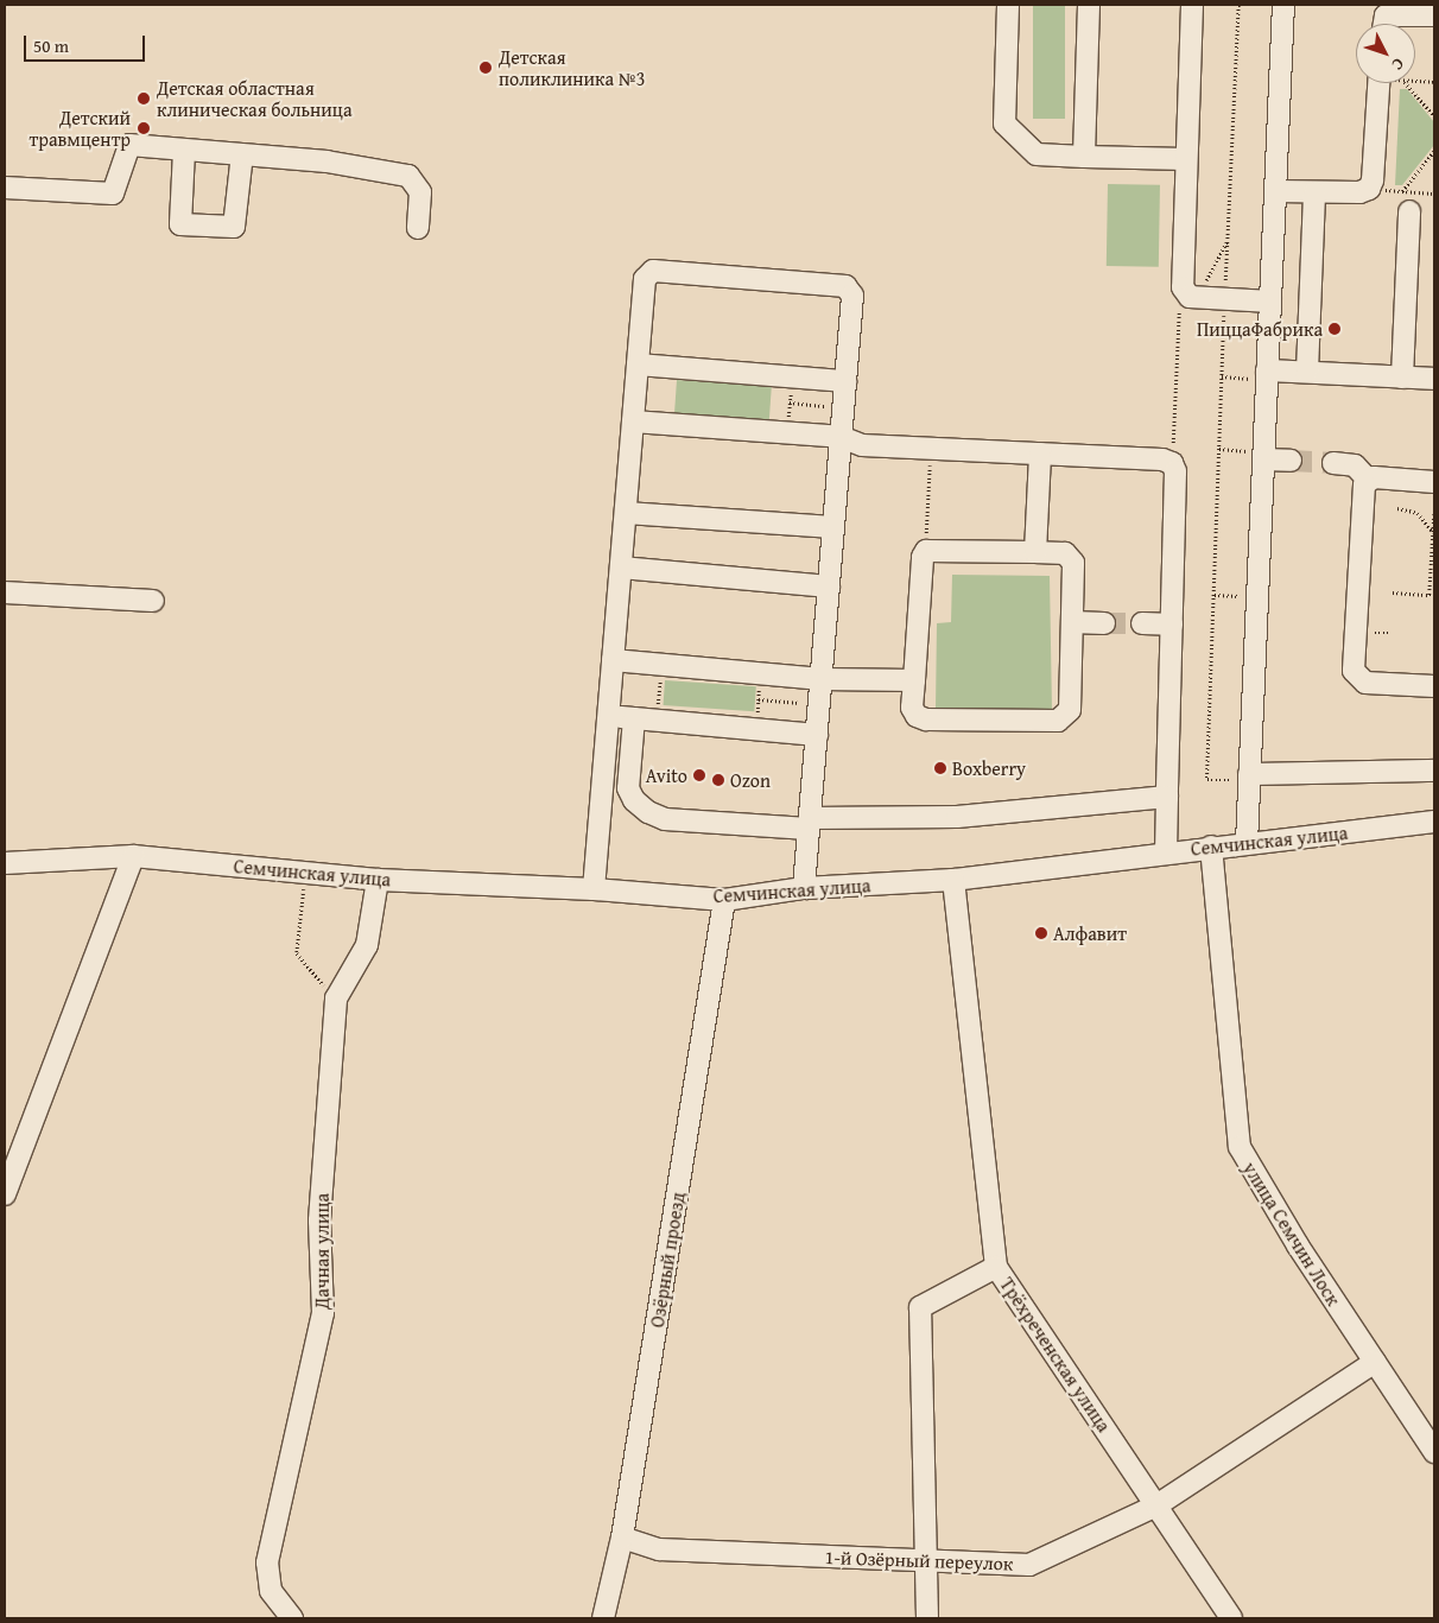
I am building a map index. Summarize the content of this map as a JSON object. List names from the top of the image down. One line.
{"streets":{"street":["Семчинская улица","улица Семчин Лоск","Дачная улица","Озёрный проезд","Трёхреченская улица","1-й Озёрный переулок"]},"crossings":[["Семчинская улица","улица Семчин Лоск"],["Семчинская улица","Дачная улица"],["Семчинская улица","Озёрный проезд"],["Семчинская улица","Трёхреченская улица"],["улица Семчин Лоск","1-й Озёрный переулок"],["Озёрный проезд","1-й Озёрный переулок"],["Трёхреченская улица","1-й Озёрный переулок"]],"places":["Детская поликлиника №3","Детская областная клиническая больница","Детский травмцентр","ПиццаФабрика","Boxberry","Avito","Ozon","Алфавит"],"scale_bar":"50 m","north":"bottom right"}
